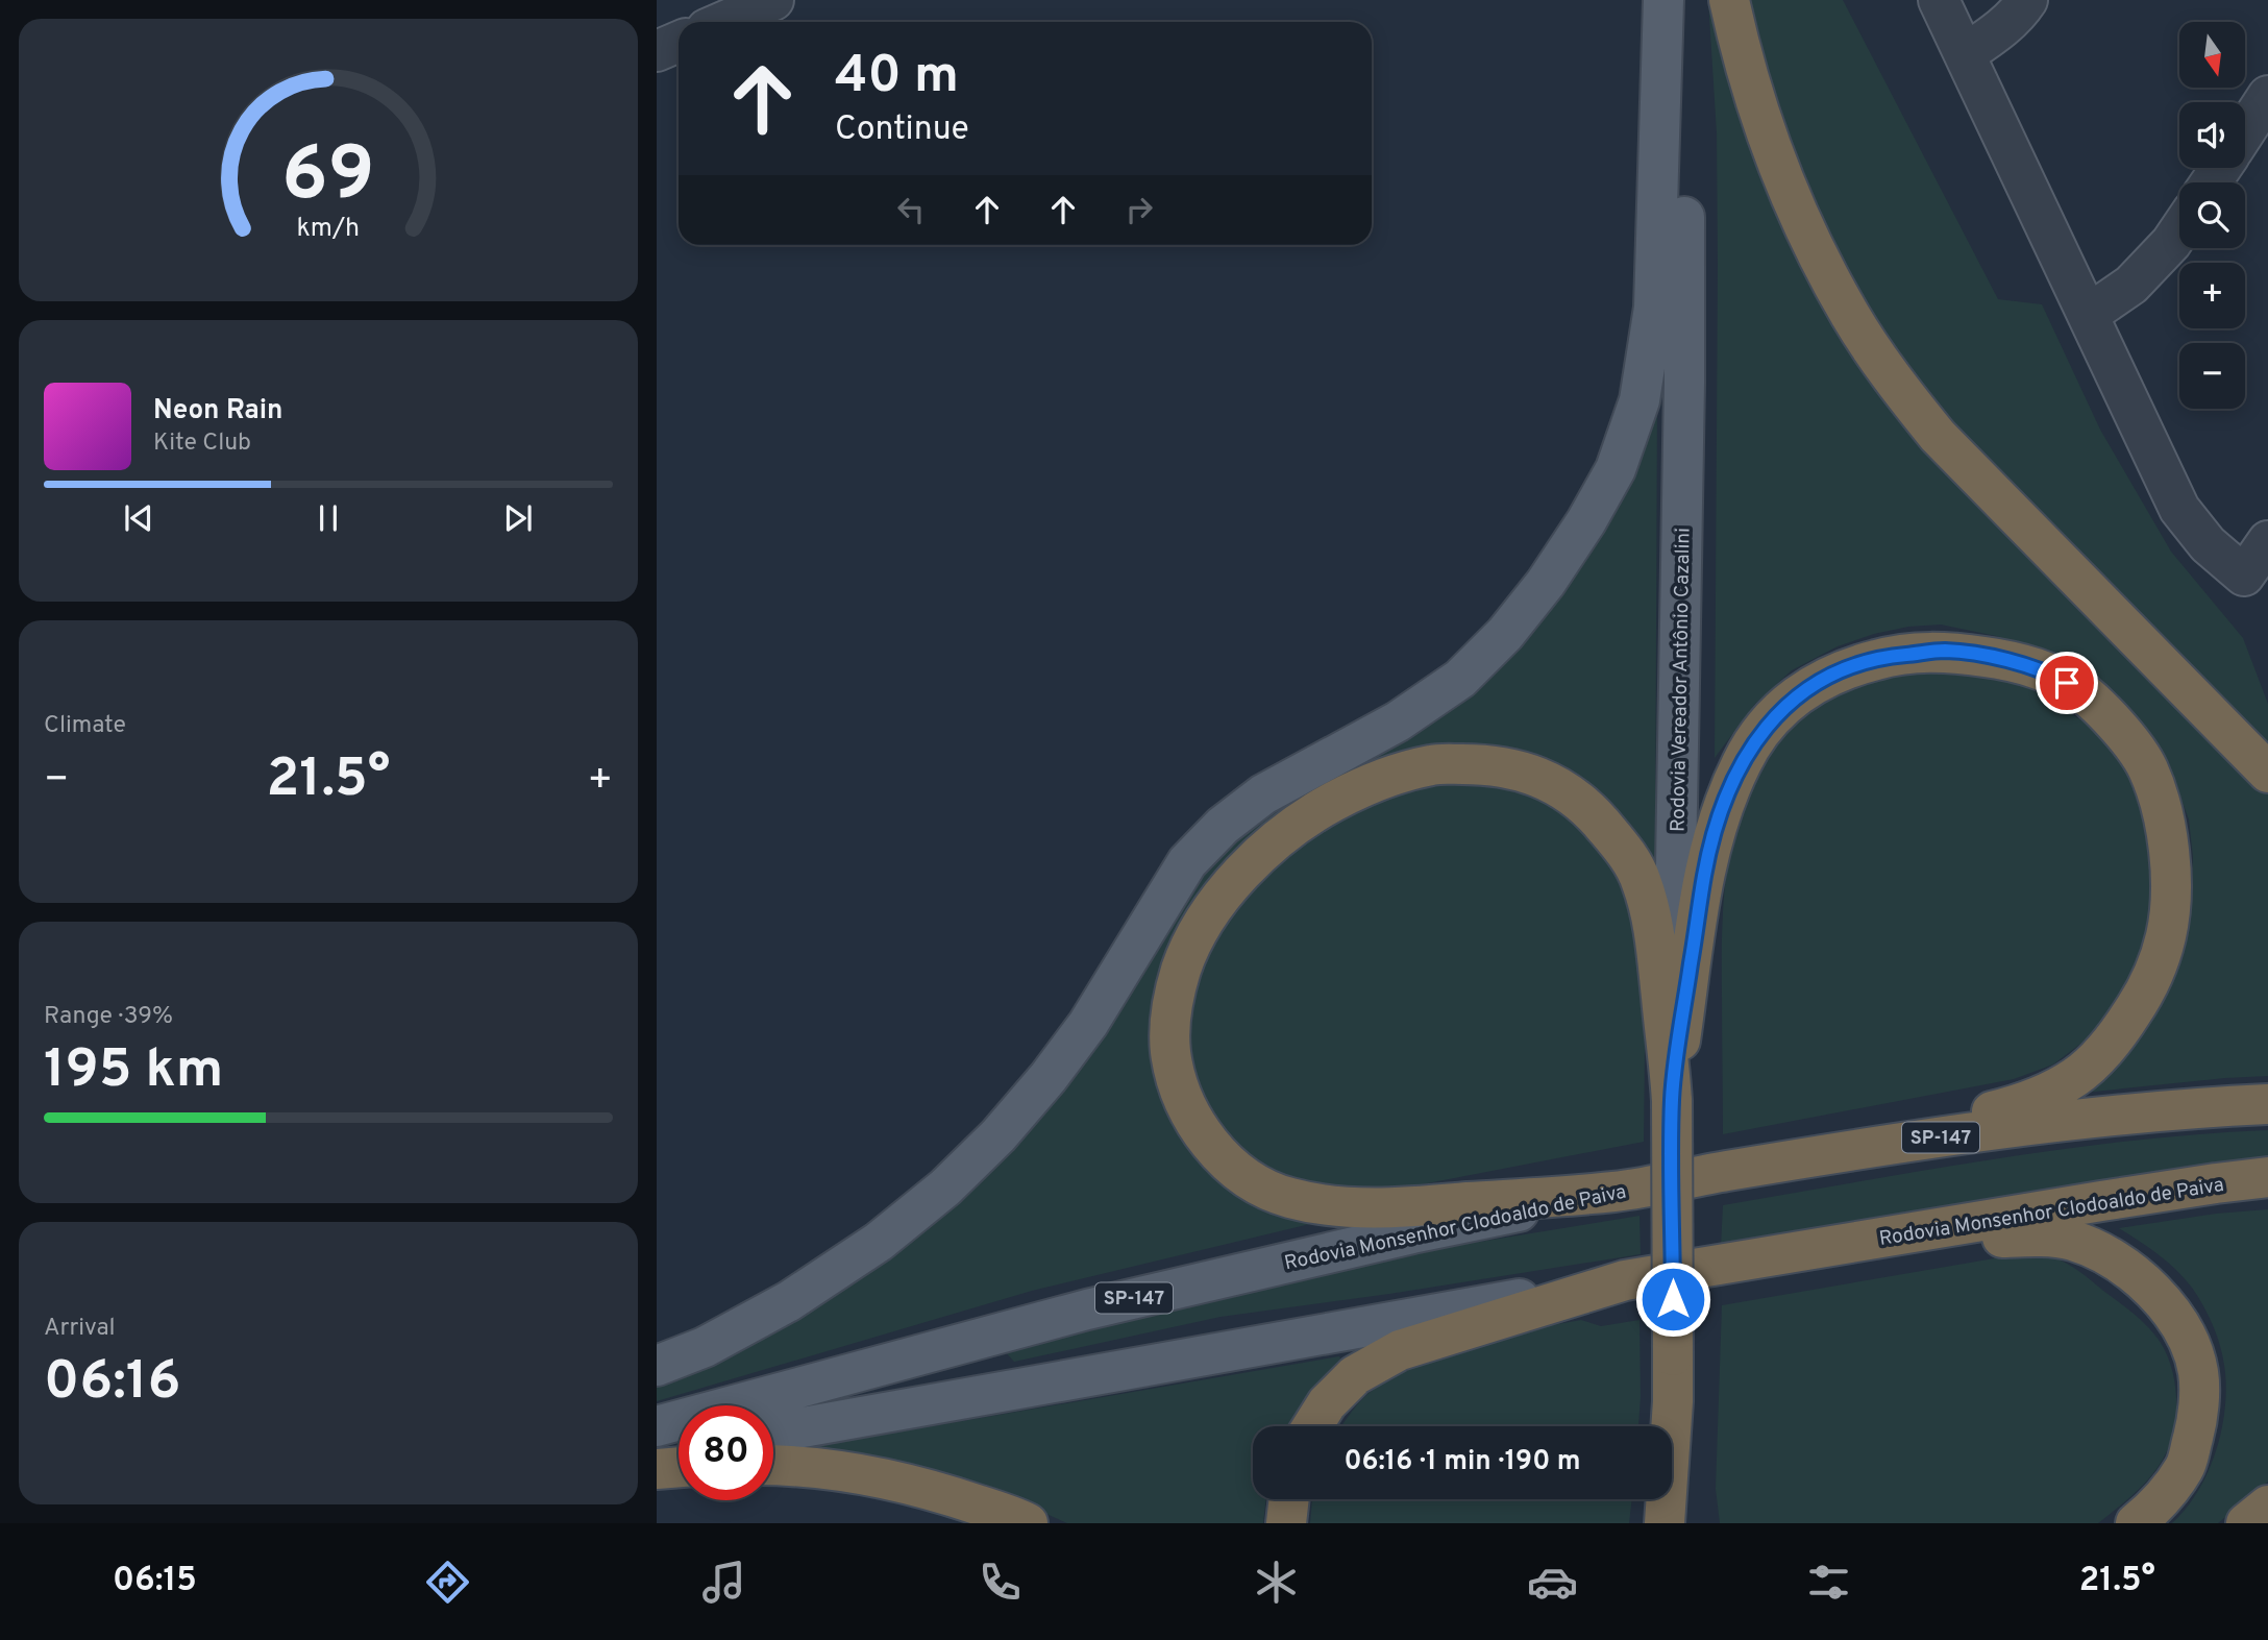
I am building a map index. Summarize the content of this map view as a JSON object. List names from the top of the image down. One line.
{"streets":{"highway":["Rodovia Vereador Antônio Cazalini","SP-147","Rodovia Monsenhor Clodoaldo de Paiva"]},"north":"bottom","page":{"map_buttons":["+","−"],"turn":["40 m","Continue"],"song":["Neon Rain","Kite Club"],"tile":["Climate",["Range · 39%","195 km"],["Arrival","06:16"]],"heat":["−","21.5°","+"],"limit":"80","trip":"06:16 · 1 min · 190 m","tabs":["06:15","21.5°"],"gauge":["69","km/h"]}}
